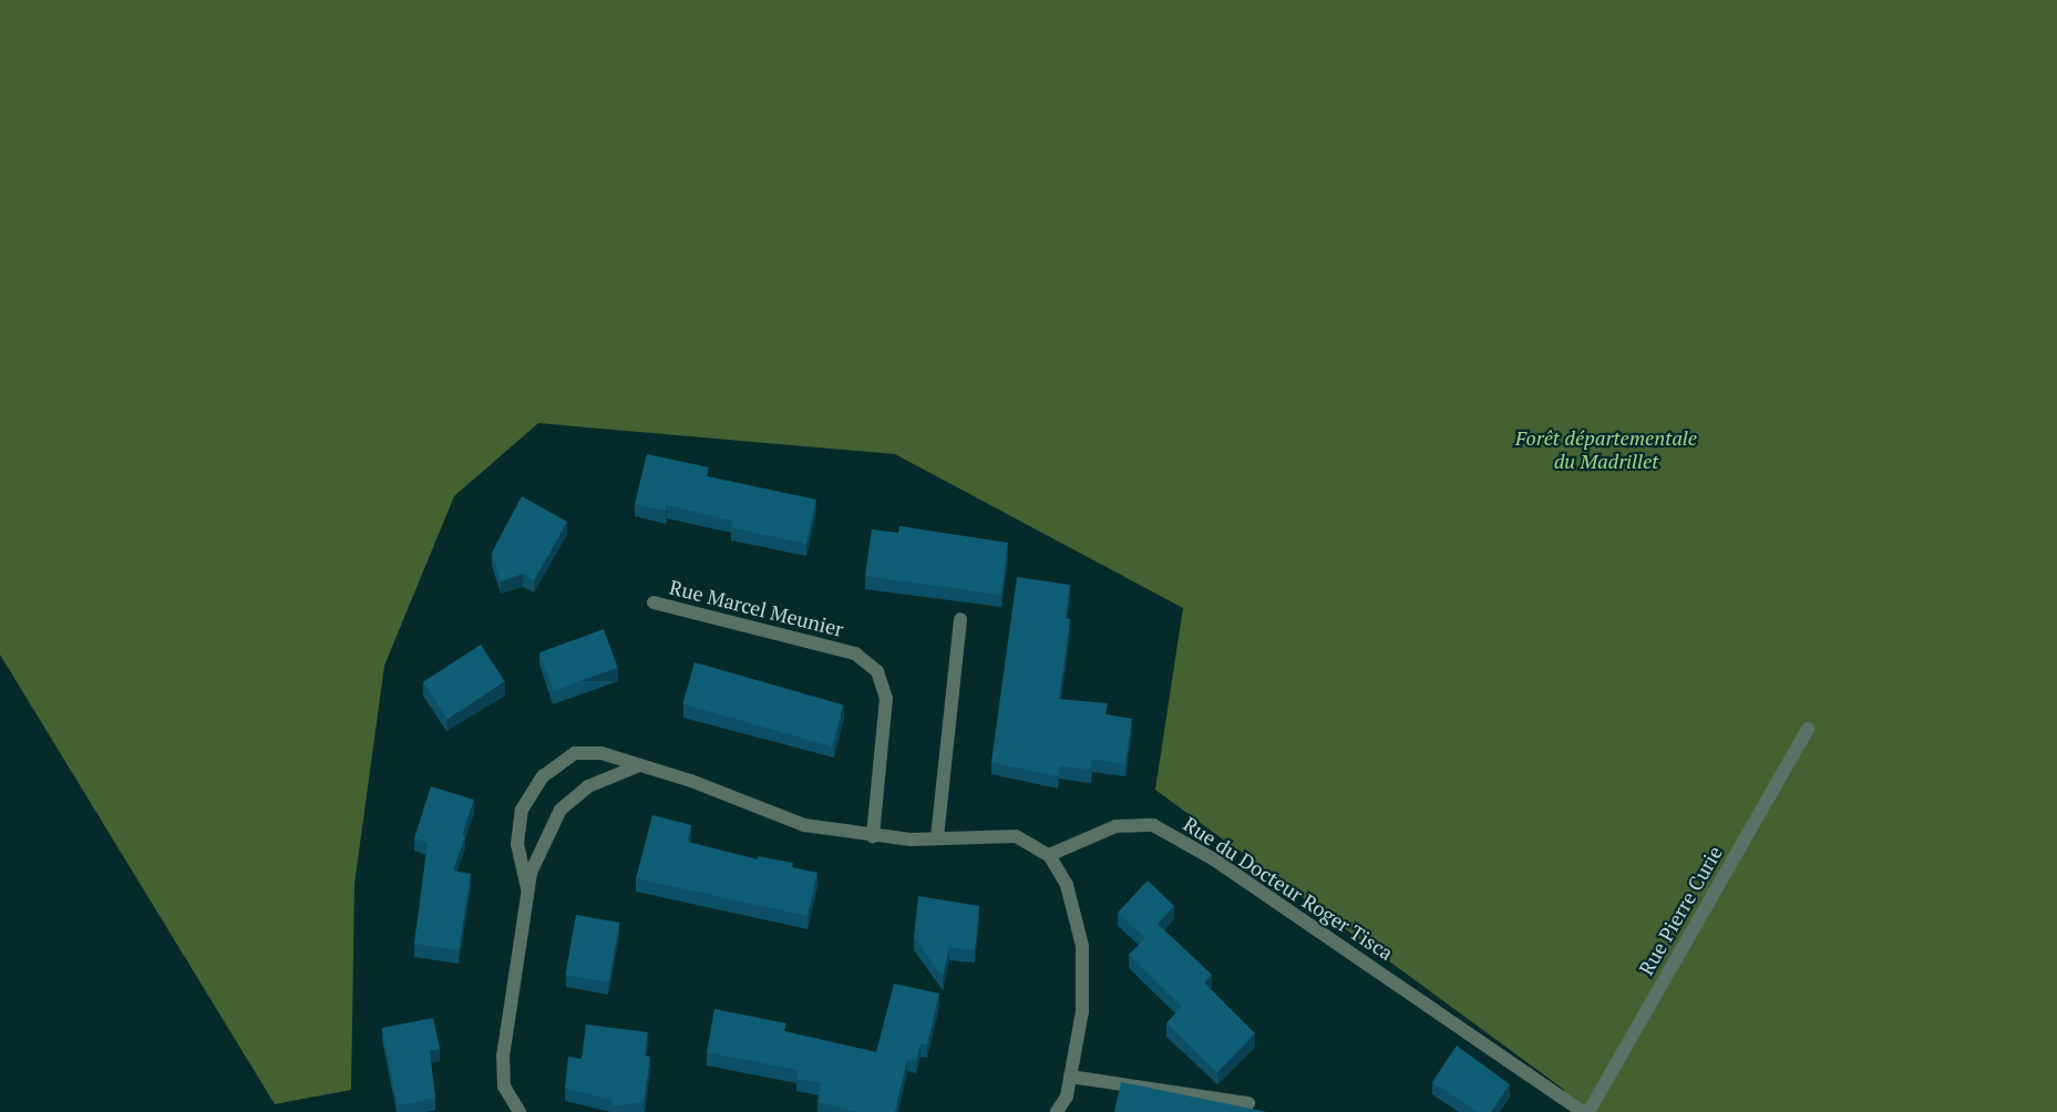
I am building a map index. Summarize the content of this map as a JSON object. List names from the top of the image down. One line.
{"streets":{"street":["Rue Marcel Meunier","Rue du Docteur Roger Tisca","Rue Pierre Curie"]},"parks":["Forêt départementale du Madrillet"]}
